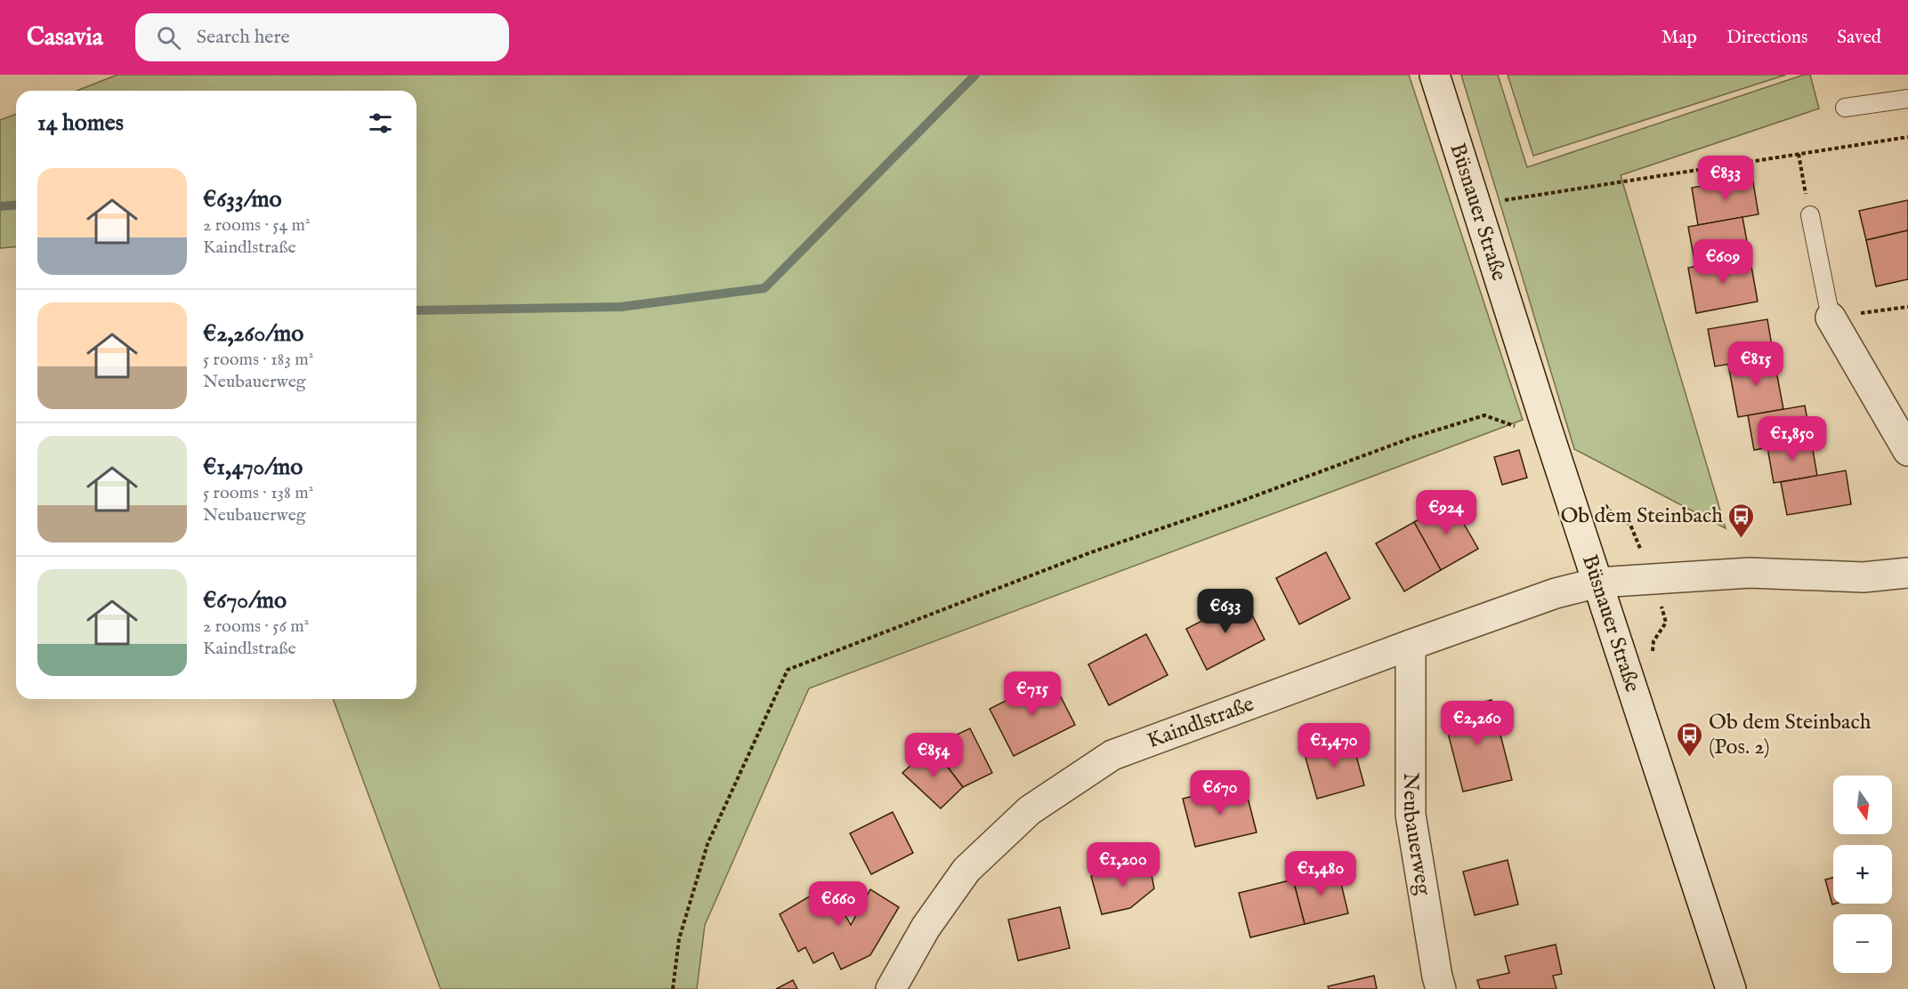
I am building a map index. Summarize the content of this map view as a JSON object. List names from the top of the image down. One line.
{"streets":{"street":["Büsnauer Straße","Kaindlstraße","Neubauerweg"]},"crossings":[["Büsnauer Straße","Kaindlstraße"],["Kaindlstraße","Neubauerweg"]],"places":{"bus stop":["Ob dem Steinbach","Ob dem Steinbach (Pos. 2)"]},"north":"bottom","page":{"header":"Casavia","search":"Search here","nav":["Map","Directions","Saved"],"heading":"14 homes","list":[{"name":"€633/mo","note":"2 rooms · 54 m² · Kaindlstraße"},{"name":"€2,260/mo","note":"5 rooms · 183 m² · Neubauerweg"},{"name":"€1,470/mo","note":"5 rooms · 138 m² · Neubauerweg"},{"name":"€670/mo","note":"2 rooms · 56 m² · Kaindlstraße"}],"price":["€833","€609","€815","€1,850","€924","€633","€715","€2,260","€1,470","€854","€670","€1,200","€1,480","€660"],"map_buttons":["+","−"]}}
